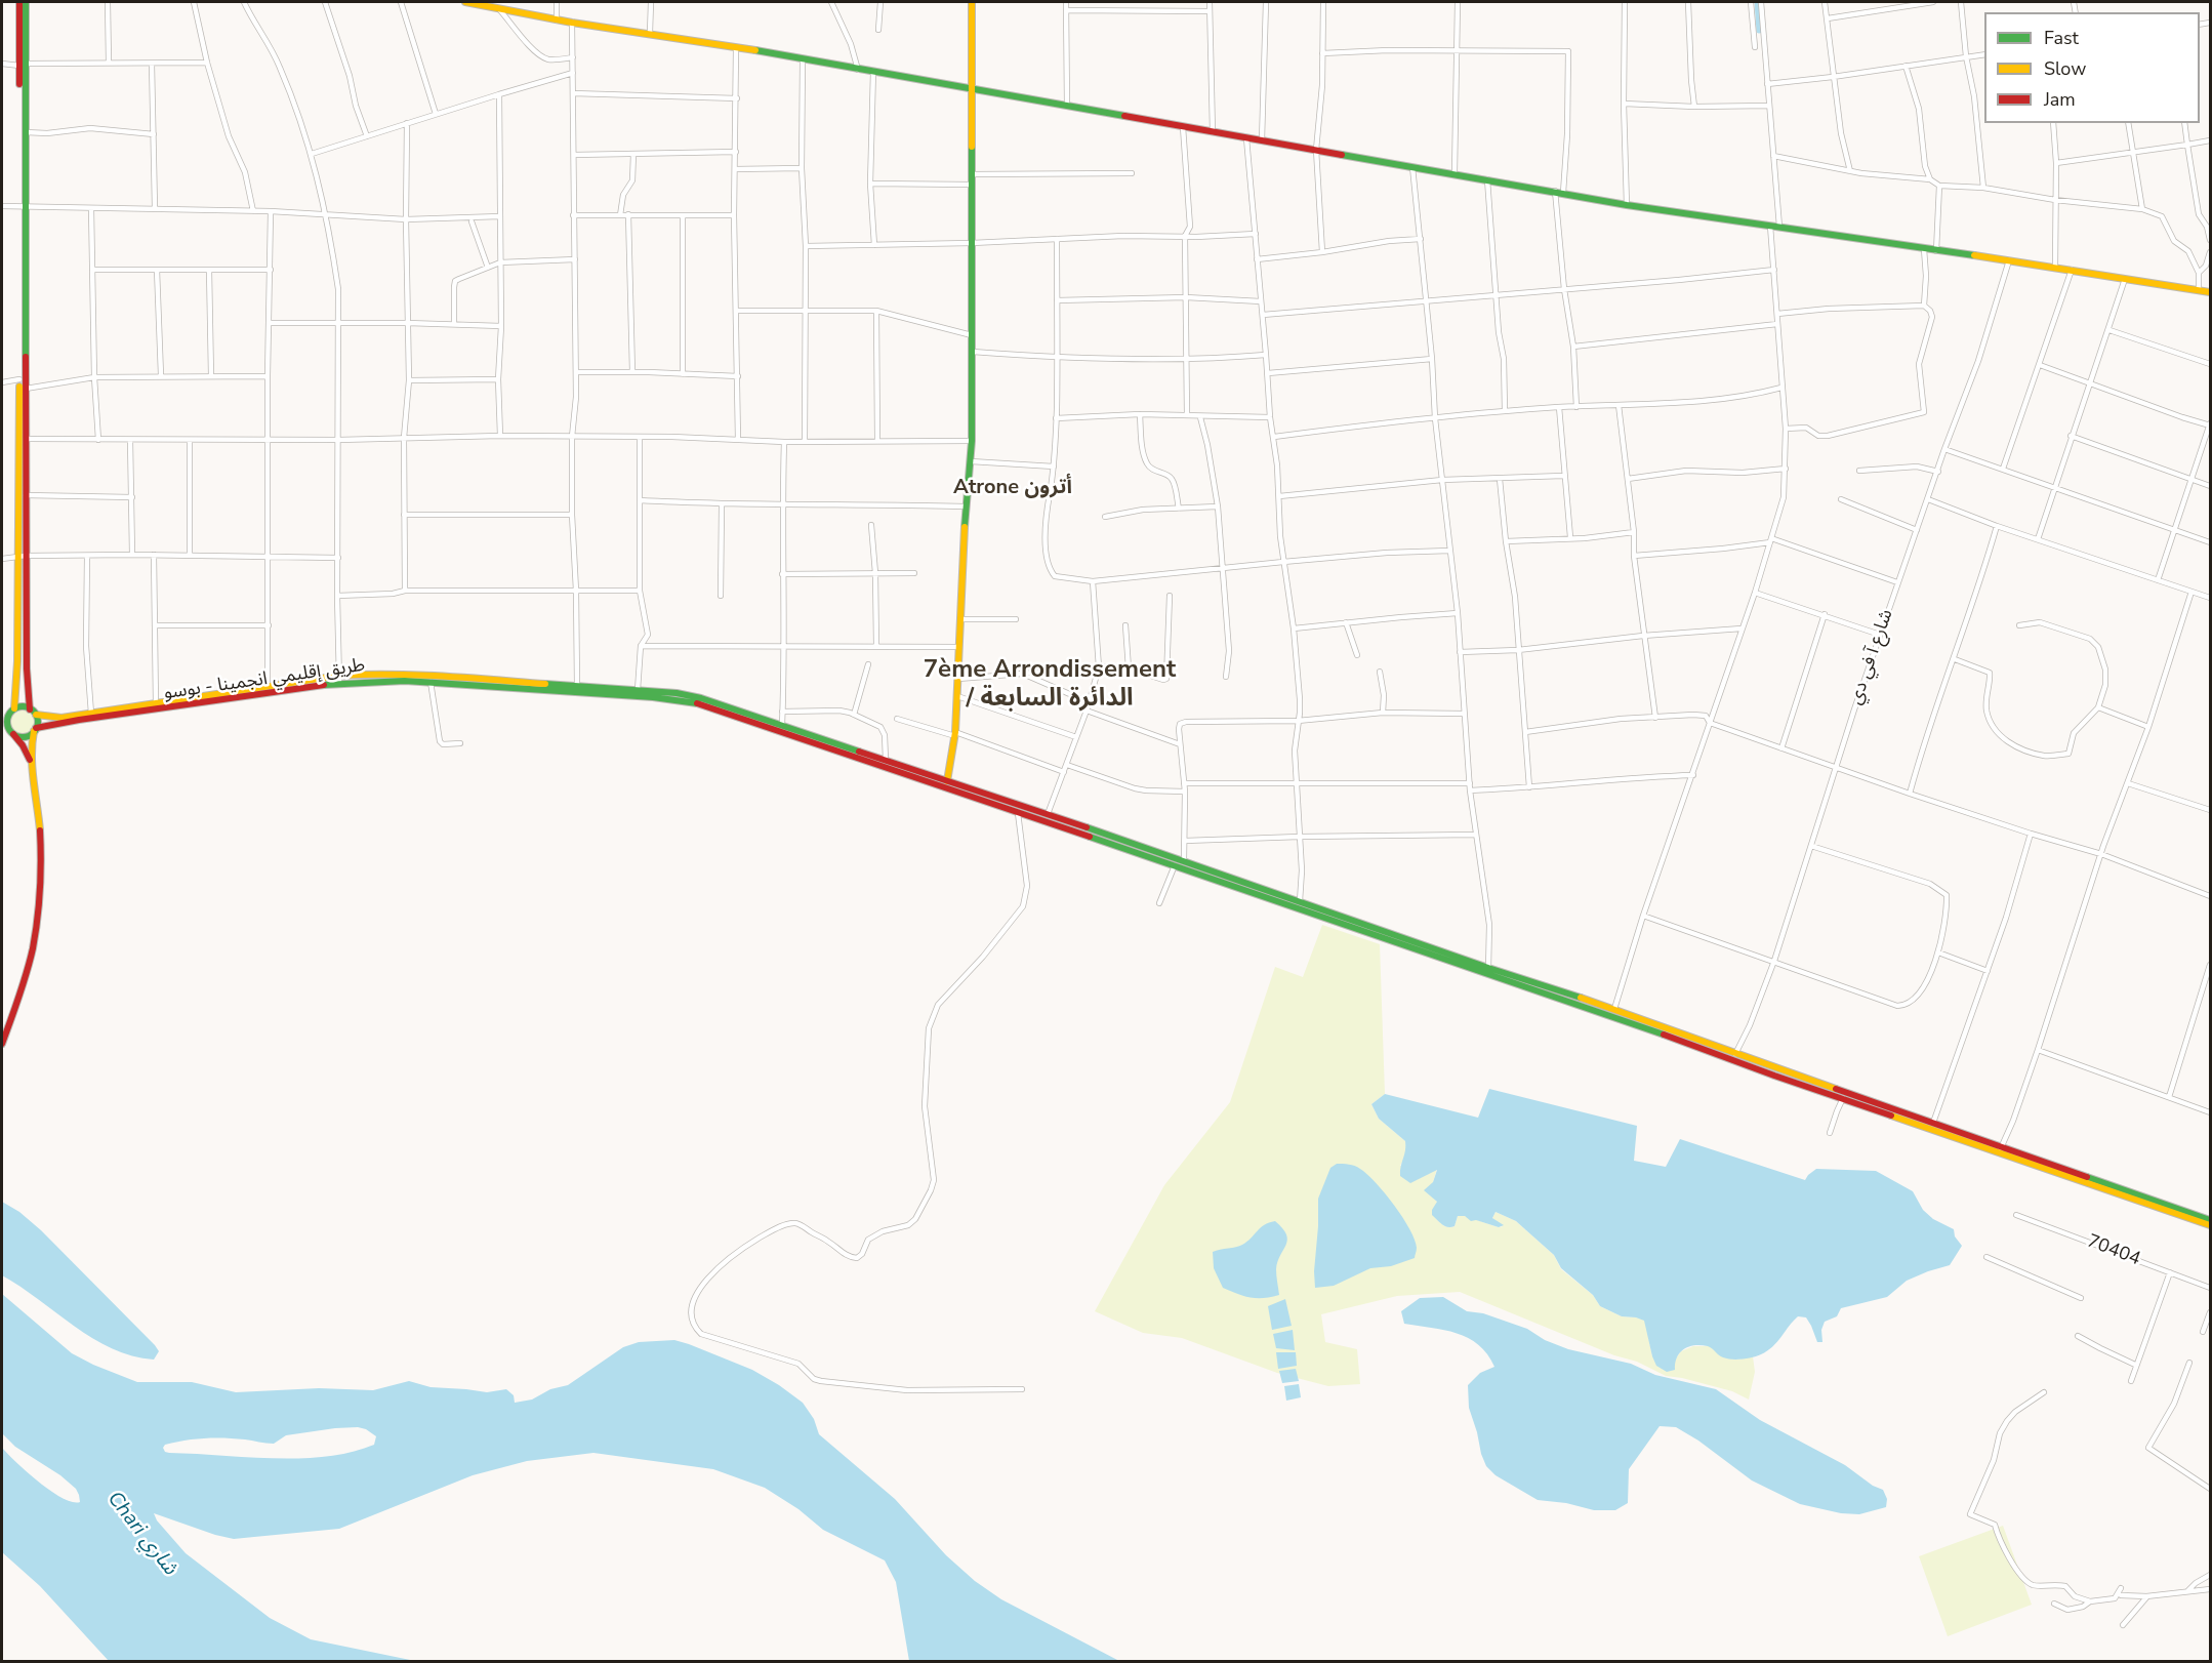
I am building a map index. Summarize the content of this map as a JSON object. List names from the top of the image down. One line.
{"streets":{"main road":["طريق إقليمي انجمينا - بوسو"],"street":["شارع آ في دي","70404"]},"districts":["Atrone أترون","7ème Arrondissement / الدائرة السابعة"],"water":["Chari شاري"],"legend":["Fast","Slow","Jam"]}
